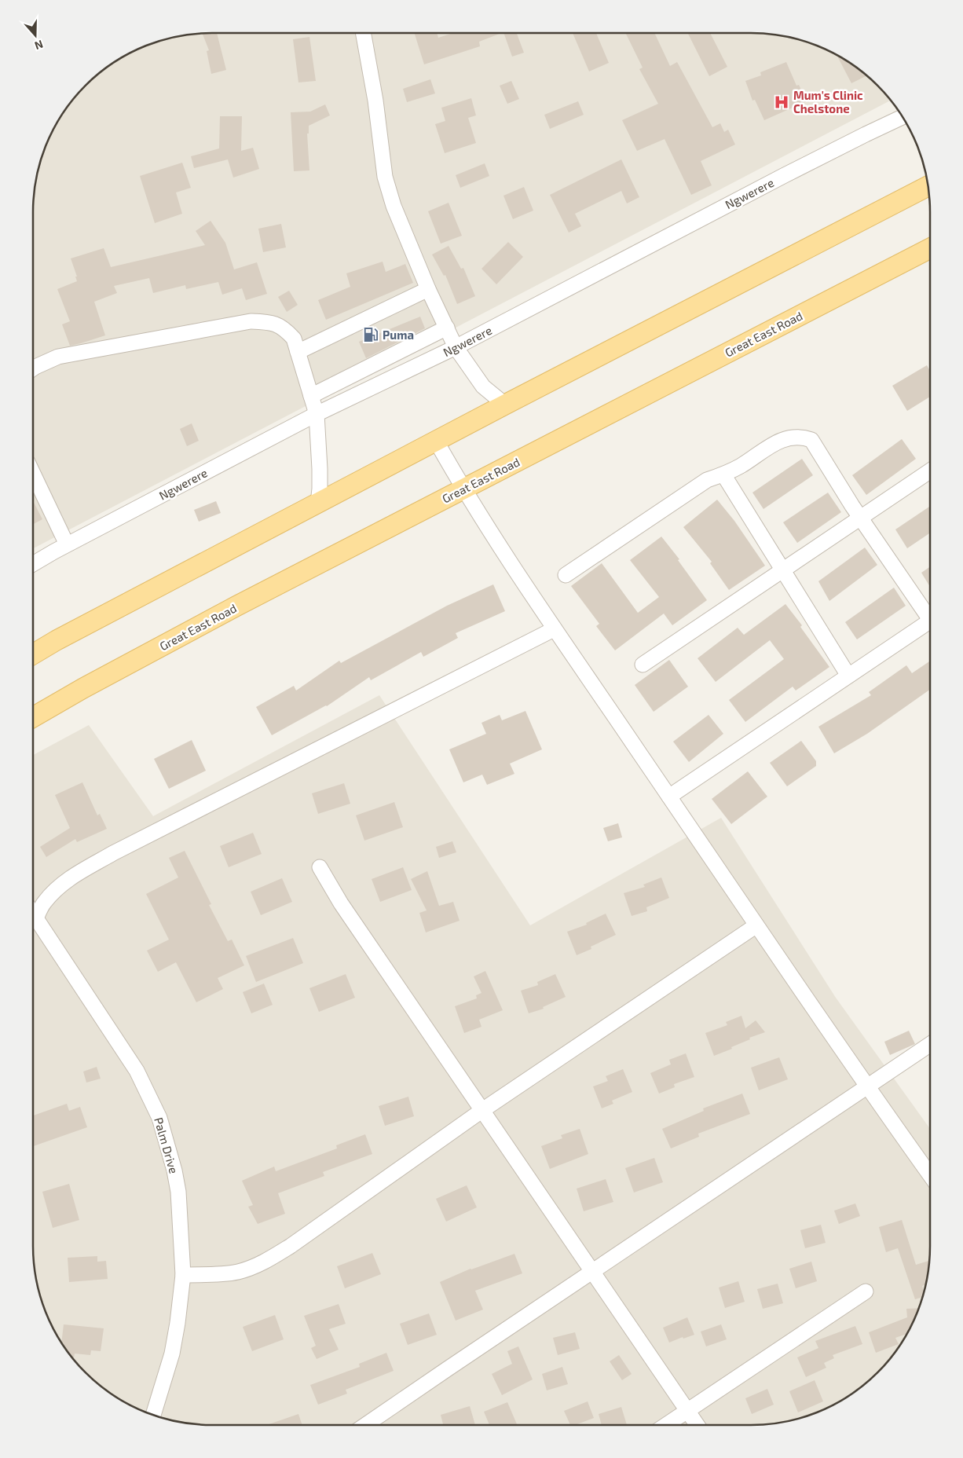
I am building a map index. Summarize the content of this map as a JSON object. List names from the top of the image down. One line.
{"streets":{"main road":["Great East Road"],"street":["Ngwerere","Palm Drive"]},"places":{"hospital":["Mum's Clinic Chelstone"],"fuel station":["Puma"]},"north":"bottom"}
